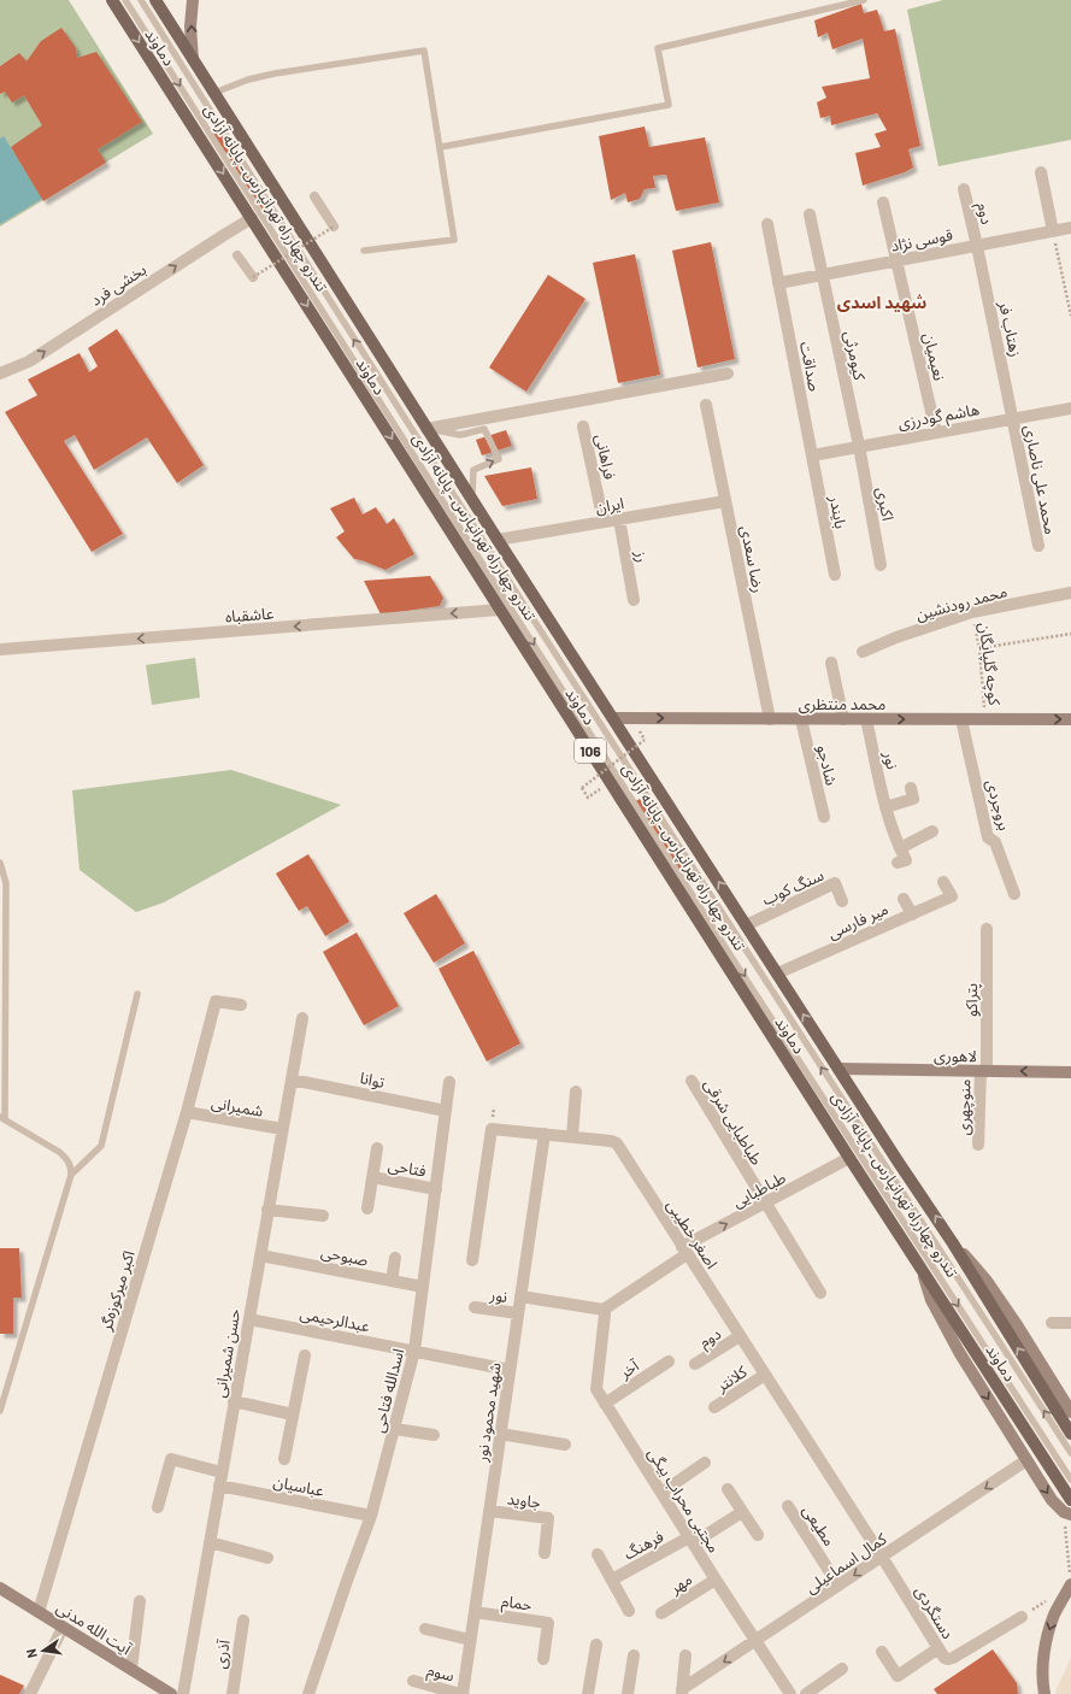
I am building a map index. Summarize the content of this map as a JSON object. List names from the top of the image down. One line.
{"streets":{"main road":["دماوند","محمد منتظری","106","لاهوری","آیت الله مدنی"],"street":["دوم","قوسی نژاد","بخشی فرد","زهتاب فر","کیومرثی","نعیمیان","صداقت","هاشم گودرزی","فراهانی","محمد علی ناصاری","اکبری","ایران","بایندر","رز","رضا سعدی","محمد رودنشین","عاشقباه","نور","شادجو","بروجردی","سنگ کوب","میر فارسی","پتراکو","توانا","شمیرانی","منوچهری","طباطبایی شرقی","فتاحی","طباطبایی","اصغر خطیبی","صبوحی","اکبر میرکوزه‌گر","عبدالرحیمی","حسن شمیرانی","آخر","کلانتر","اسدالله فتاحی","شهید محمود نور","عباسیان","جاوید","مجتبی محراب بیگی","مطیعی","فرهنگ","کمال اسماعیلی","مهر","حمام","دستگردی","آذری","سوم"],"lane":["تندرو چهارراه تهرانپارس ـ پایانه آزادی"],"path":["کوچه گلپایگان"]},"crossings":[["دماوند","بخشی فرد"],["دماوند","ایران"],["دماوند","عاشقباه"],["دماوند","محمد منتظری"],["دماوند","سنگ کوب"],["دماوند","میر فارسی"],["دماوند","لاهوری"],["دماوند","طباطبایی"],["دوم","قوسی نژاد"],["دوم","زهتاب فر"],["دوم","اصغر خطیبی"],["قوسی نژاد","زهتاب فر"],["قوسی نژاد","کیومرثی"],["قوسی نژاد","نعیمیان"],["قوسی نژاد","صداقت"],["زهتاب فر","هاشم گودرزی"],["زهتاب فر","محمد علی ناصاری"],["کیومرثی","هاشم گودرزی"],["کیومرثی","اکبری"],["نعیمیان","هاشم گودرزی"],["صداقت","هاشم گودرزی"],["صداقت","بایندر"],["هاشم گودرزی","محمد علی ناصاری"],["هاشم گودرزی","اکبری"],["هاشم گودرزی","بایندر"],["فراهانی","ایران"],["ایران","رز"],["ایران","رضا سعدی"],["رضا سعدی","محمد منتظری"],["محمد رودنشین","کوچه گلپایگان"],["کوچه گلپایگان","محمد منتظری"],["محمد منتظری","نور"],["محمد منتظری","شادجو"],["محمد منتظری","بروجردی"],["نور","شهید محمود نور"],["پتراکو","لاهوری"],["پتراکو","منوچهری"],["لاهوری","منوچهری"],["توانا","حسن شمیرانی"],["توانا","اسدالله فتاحی"],["شمیرانی","اکبر میرکوزه‌گر"],["شمیرانی","حسن شمیرانی"],["طباطبایی شرقی","طباطبایی"],["فتاحی","اسدالله فتاحی"],["طباطبایی","اصغر خطیبی"],["طباطبایی","مجتبی محراب بیگی"],["اصغر خطیبی","کلانتر"],["اصغر خطیبی","شهید محمود نور"],["اصغر خطیبی","کمال اسماعیلی"],["اصغر خطیبی","دستگردی"],["صبوحی","حسن شمیرانی"],["صبوحی","اسدالله فتاحی"],["اکبر میرکوزه‌گر","آیت الله مدنی"],["عبدالرحیمی","حسن شمیرانی"],["عبدالرحیمی","اسدالله فتاحی"],["عبدالرحیمی","شهید محمود نور"],["حسن شمیرانی","عباسیان"],["آخر","مجتبی محراب بیگی"],["اسدالله فتاحی","عباسیان"],["شهید محمود نور","جاوید"],["شهید محمود نور","حمام"],["شهید محمود نور","سوم"],["مجتبی محراب بیگی","فرهنگ"],["مجتبی محراب بیگی","کمال اسماعیلی"],["مجتبی محراب بیگی","مهر"],["مطیعی","کمال اسماعیلی"],["کمال اسماعیلی","دستگردی"]],"one_way":["بخشی فرد","عاشقباه","محمد منتظری","لاهوری","کمال اسماعیلی"],"districts":["شهید اسدی"],"north":"left"}
